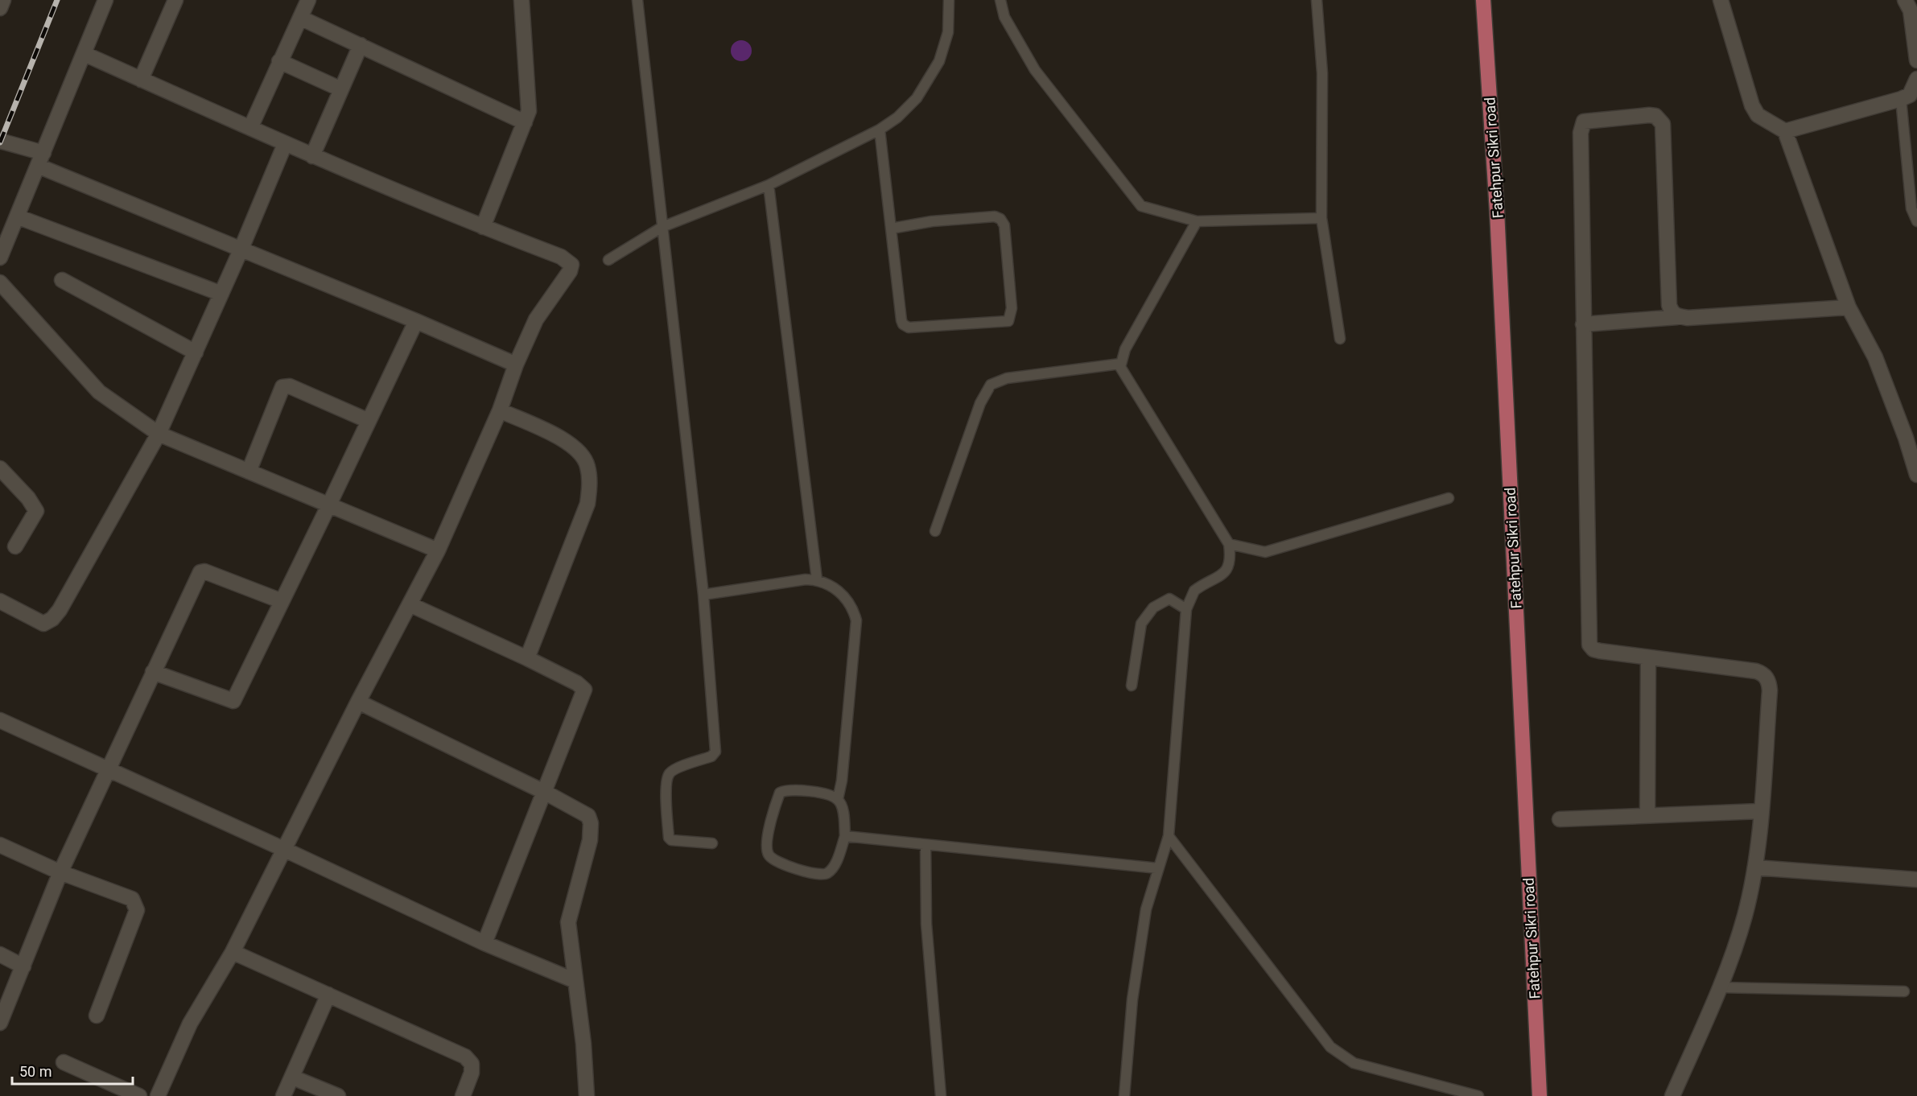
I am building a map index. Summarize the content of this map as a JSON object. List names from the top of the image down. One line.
{"streets":{"main road":["Fatehpur Sikri road"]},"scale_bar":"50 m"}
